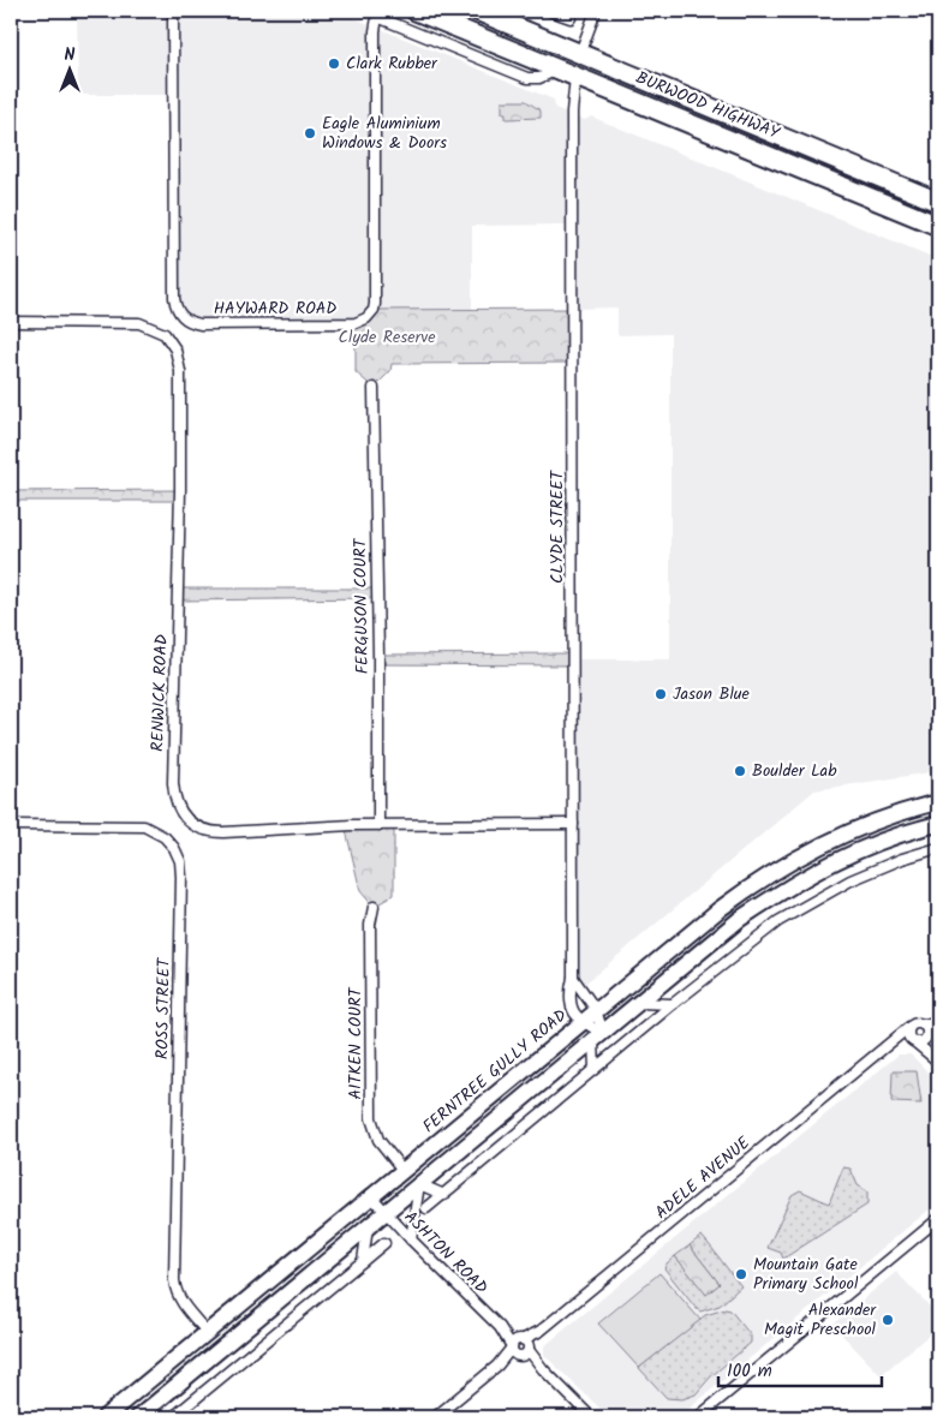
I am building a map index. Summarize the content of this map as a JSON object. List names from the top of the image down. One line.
{"streets":{"highway":["BURWOOD HIGHWAY"],"main road":["FERNTREE GULLY ROAD"],"street":["HAYWARD ROAD","CLYDE STREET","FERGUSON COURT","RENWICK ROAD","ROSS STREET","AITKEN COURT","ADELE AVENUE","ASHTON ROAD"]},"crossings":[["BURWOOD HIGHWAY","CLYDE STREET"],["CLYDE STREET","RENWICK ROAD"],["CLYDE STREET","FERNTREE GULLY ROAD"],["FERGUSON COURT","RENWICK ROAD"],["ROSS STREET","FERNTREE GULLY ROAD"],["AITKEN COURT","FERNTREE GULLY ROAD"],["FERNTREE GULLY ROAD","ASHTON ROAD"],["ADELE AVENUE","ASHTON ROAD"]],"parks":["Clyde Reserve"],"places":["Clark Rubber","Eagle Aluminium Windows & Doors","Jason Blue","Boulder Lab","Mountain Gate Primary School","Alexander Magit Preschool"],"scale_bar":"100 m","north":"top"}
